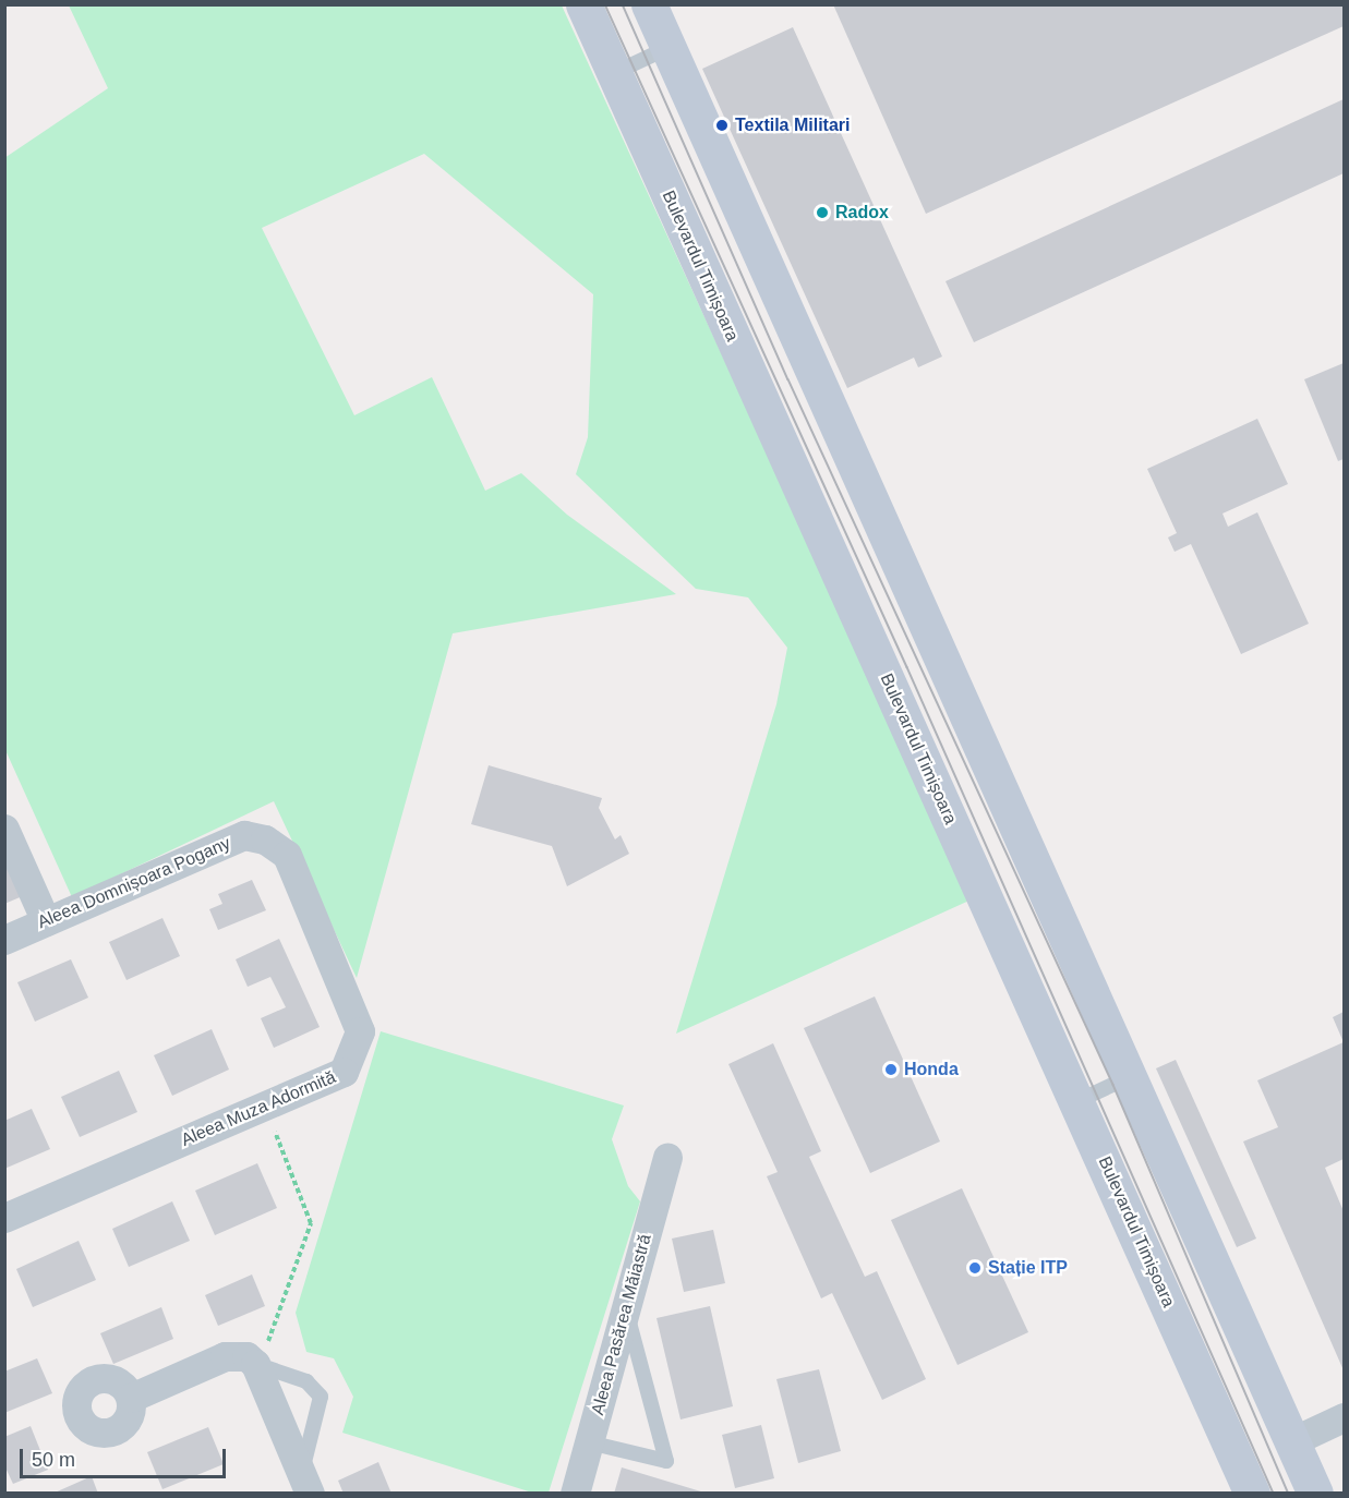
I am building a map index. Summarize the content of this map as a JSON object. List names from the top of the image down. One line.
{"streets":{"main road":["Bulevardul Timișoara"],"street":["Aleea Domnișoara Pogany","Aleea Muza Adormită","Aleea Pasărea Măiastră"]},"crossings":[["Aleea Domnișoara Pogany","Aleea Muza Adormită"]],"places":["Textila Militari","Radox","Honda","Stație ITP"],"scale_bar":"50 m"}
